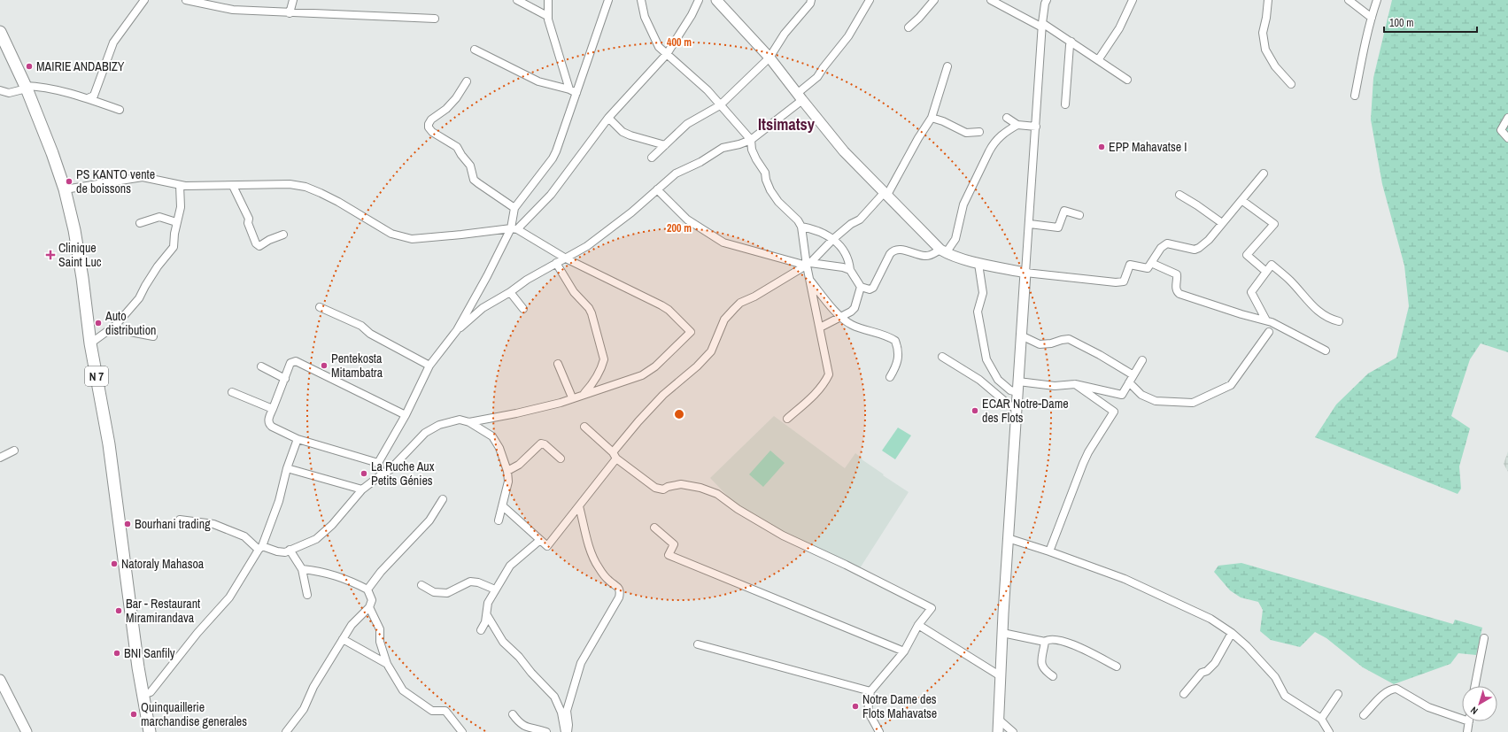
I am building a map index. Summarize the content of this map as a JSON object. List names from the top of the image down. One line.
{"streets":{"main road":["N 7"]},"districts":["Itsimatsy"],"places":{"other":["MAIRIE ANDABIZY","EPP Mahavatse I","PS KANTO vente de boissons","Auto distribution","Pentekosta Mitambatra","ECAR Notre-Dame des Flots","La Ruche Aux Petits Génies","Bourhani trading","Natoraly Mahasoa","Bar - Restaurant Miramirandava","BNI Sanfily","Notre Dame des Flots Mahavatse","Quinquaillerie marchandise generales"],"health":["Clinique Saint Luc"]},"scale_bar":"100 m","north":"bottom left","rings":["400 m","200 m"]}
